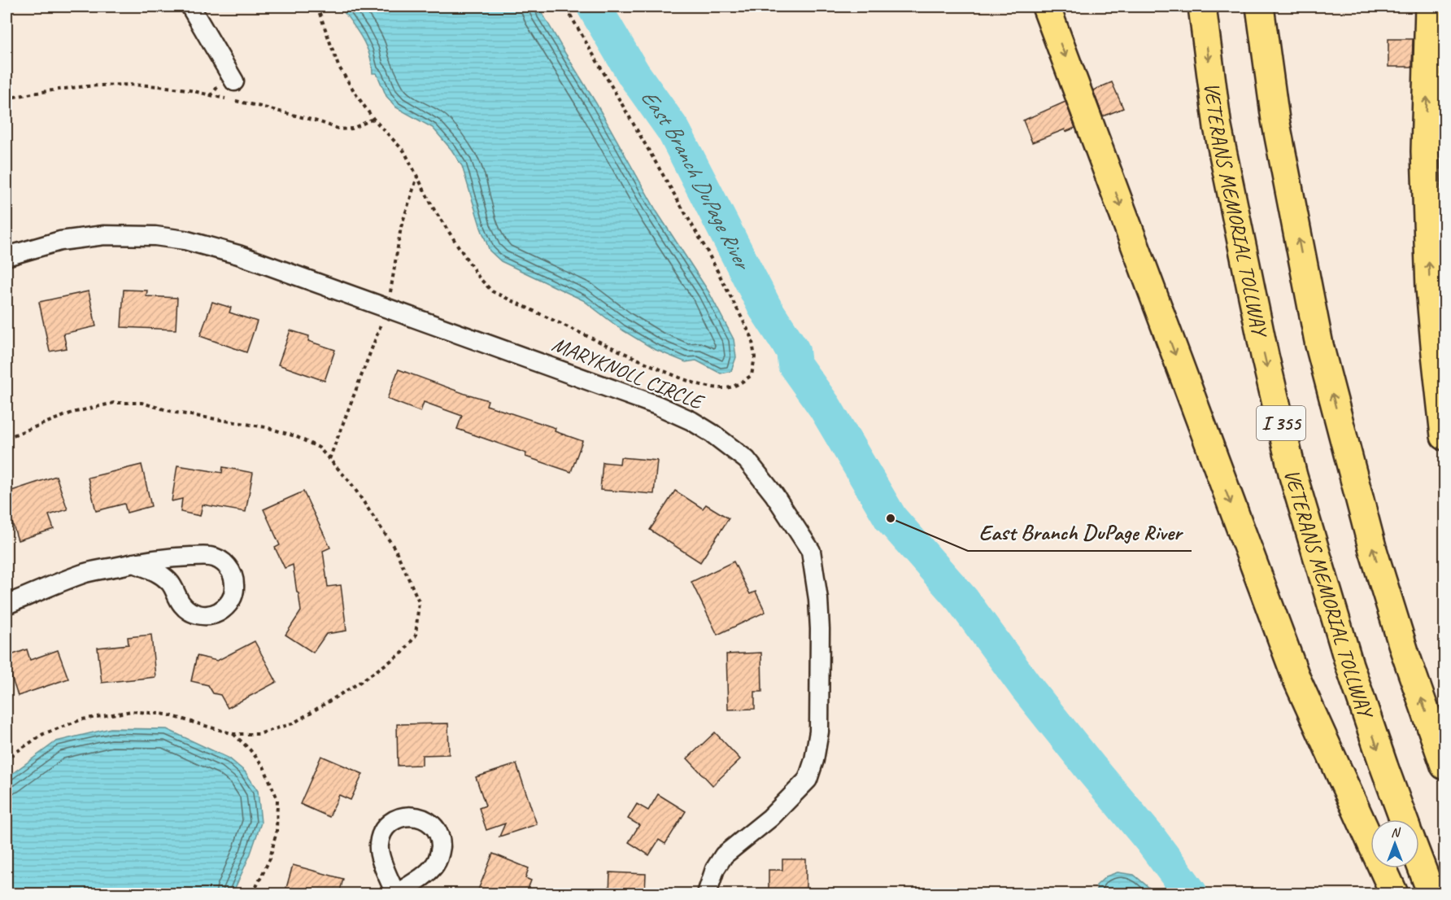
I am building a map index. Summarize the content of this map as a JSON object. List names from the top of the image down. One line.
{"streets":{"highway":["VETERANS MEMORIAL TOLLWAY","I 355"],"street":["MARYKNOLL CIRCLE"]},"water":["East Branch DuPage River"],"places":["East Branch DuPage River"],"north":"top"}
